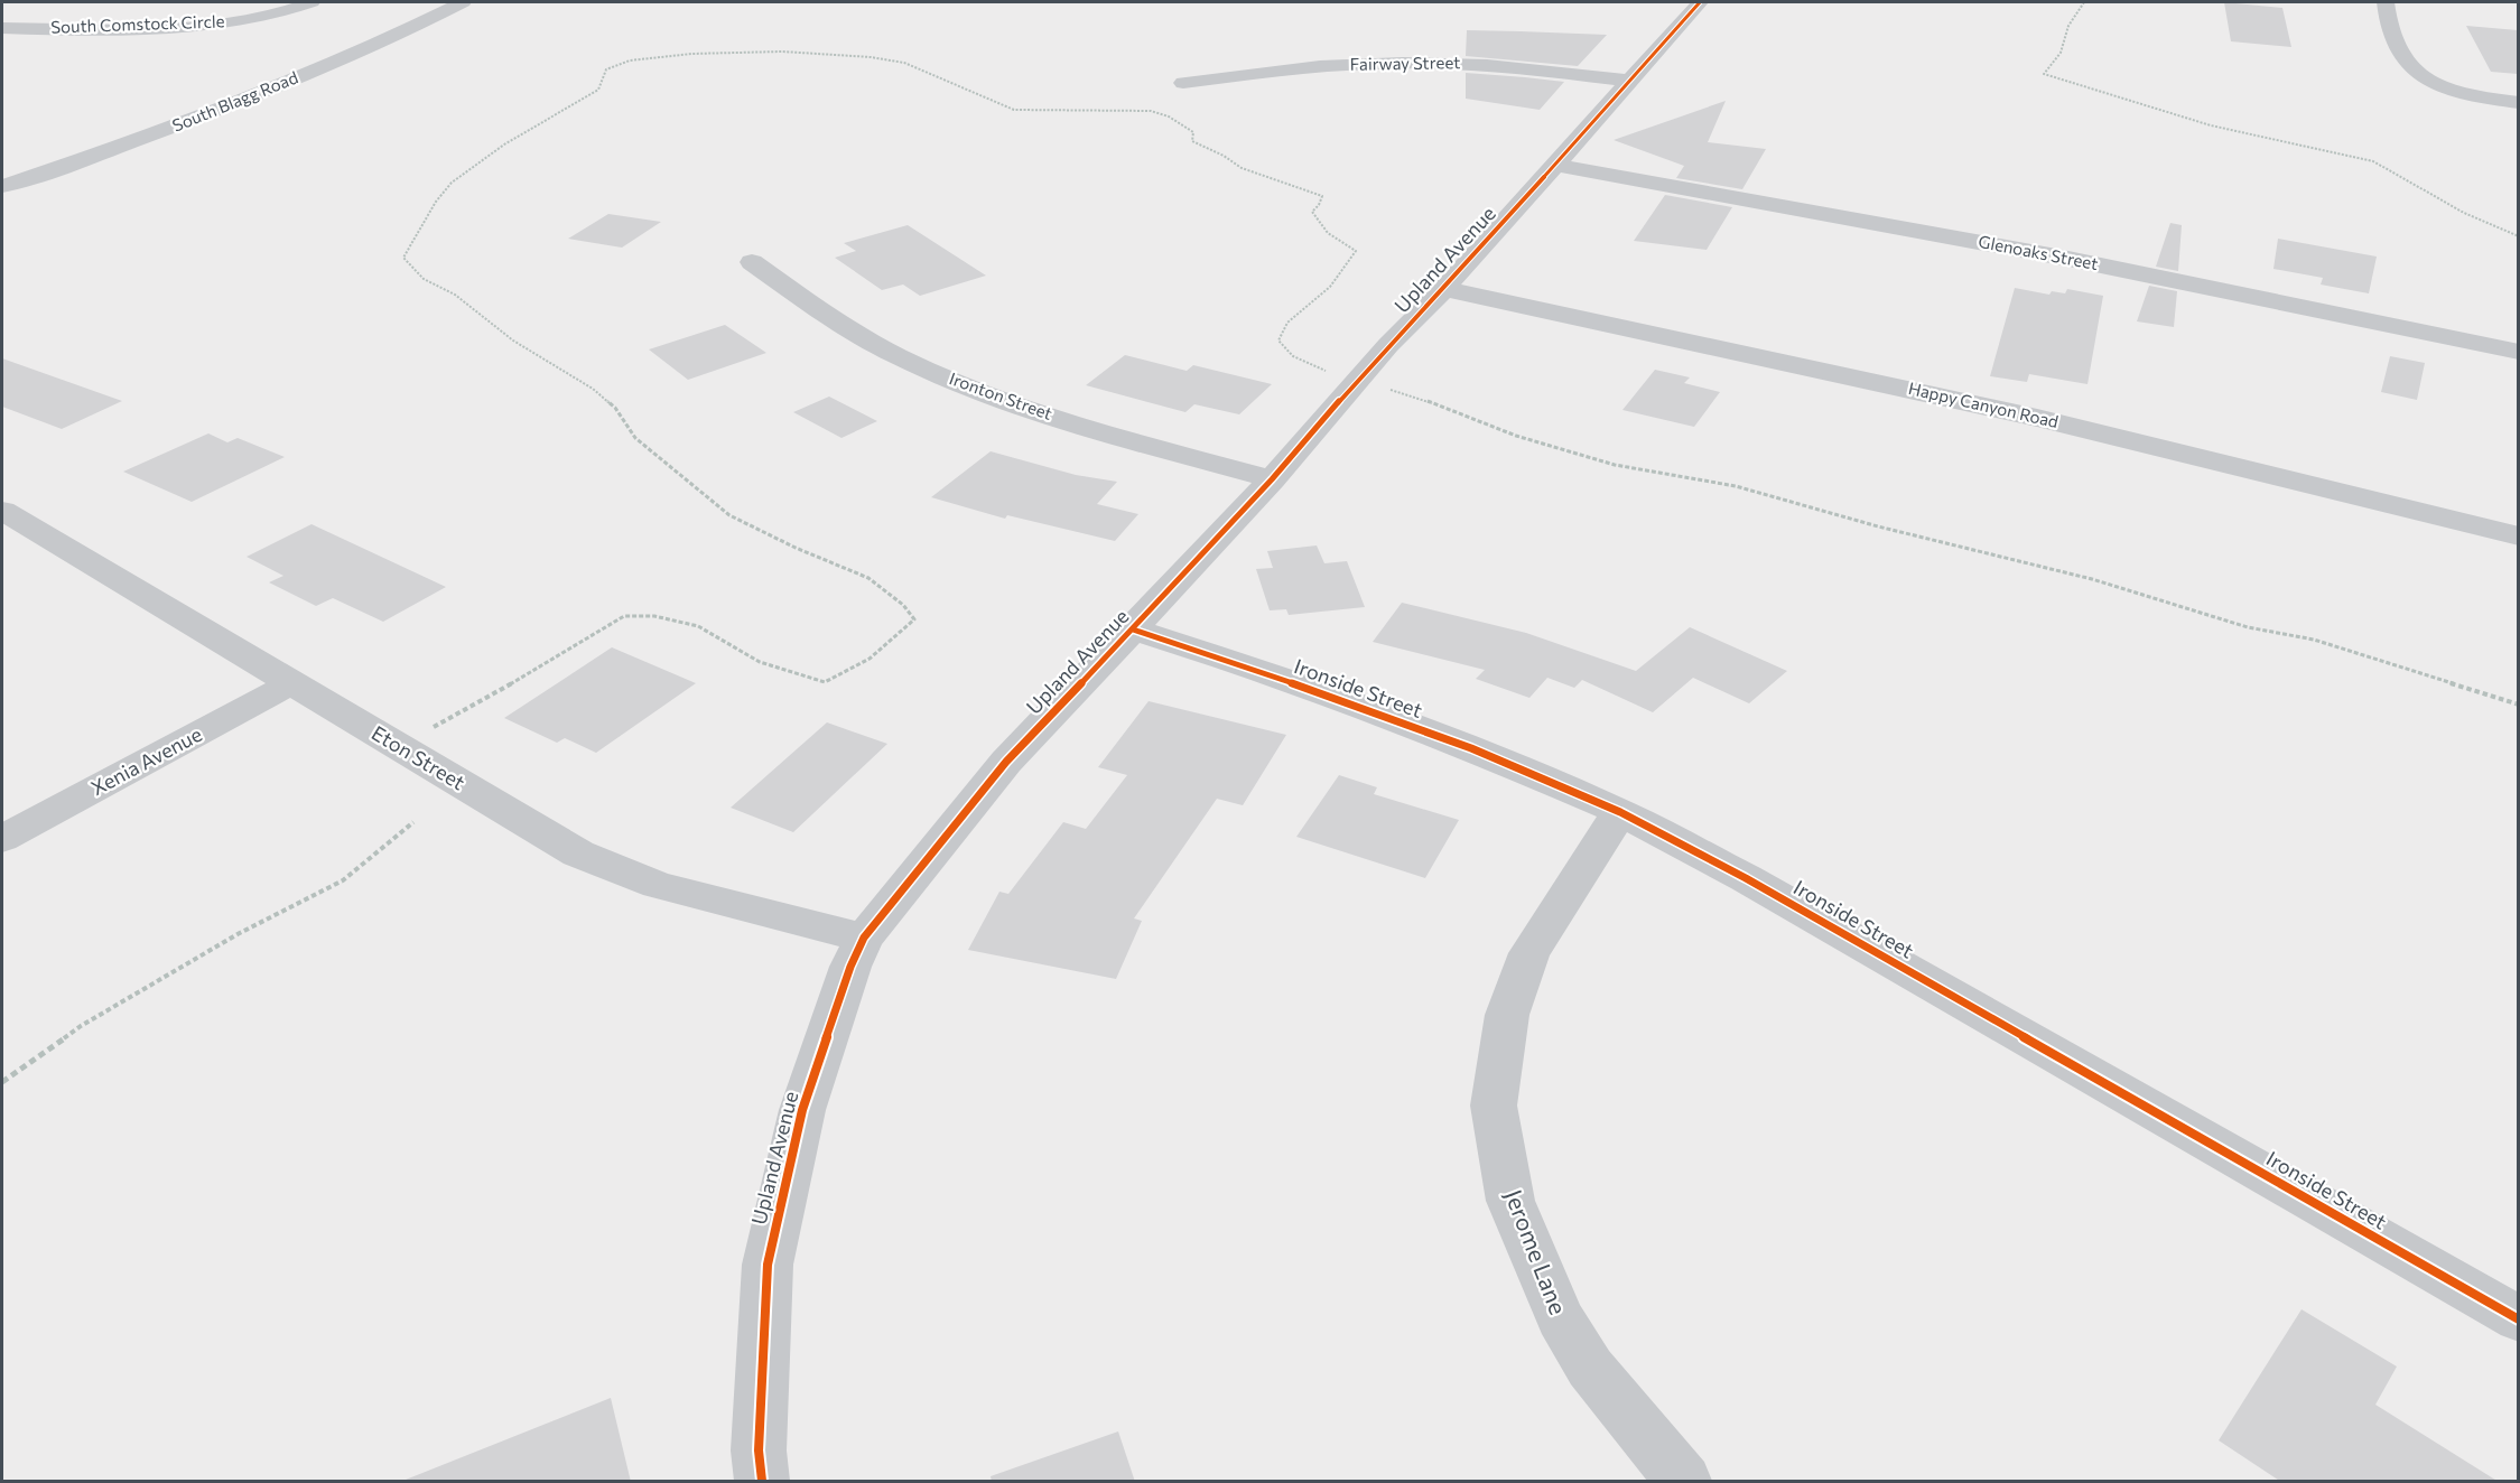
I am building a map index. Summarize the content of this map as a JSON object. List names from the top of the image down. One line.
{"streets":{"main road":["South Blagg Road"],"street":["South Comstock Circle","Fairway Street","Glenoaks Street","Upland Avenue","Ironton Street","Happy Canyon Road","Ironside Street","Eton Street","Xenia Avenue","Jerome Lane"]},"crossings":[["Fairway Street","Upland Avenue"],["Glenoaks Street","Upland Avenue"],["Upland Avenue","Ironton Street"],["Upland Avenue","Happy Canyon Road"],["Upland Avenue","Ironside Street"],["Upland Avenue","Eton Street"],["Ironside Street","Jerome Lane"],["Eton Street","Xenia Avenue"]]}
